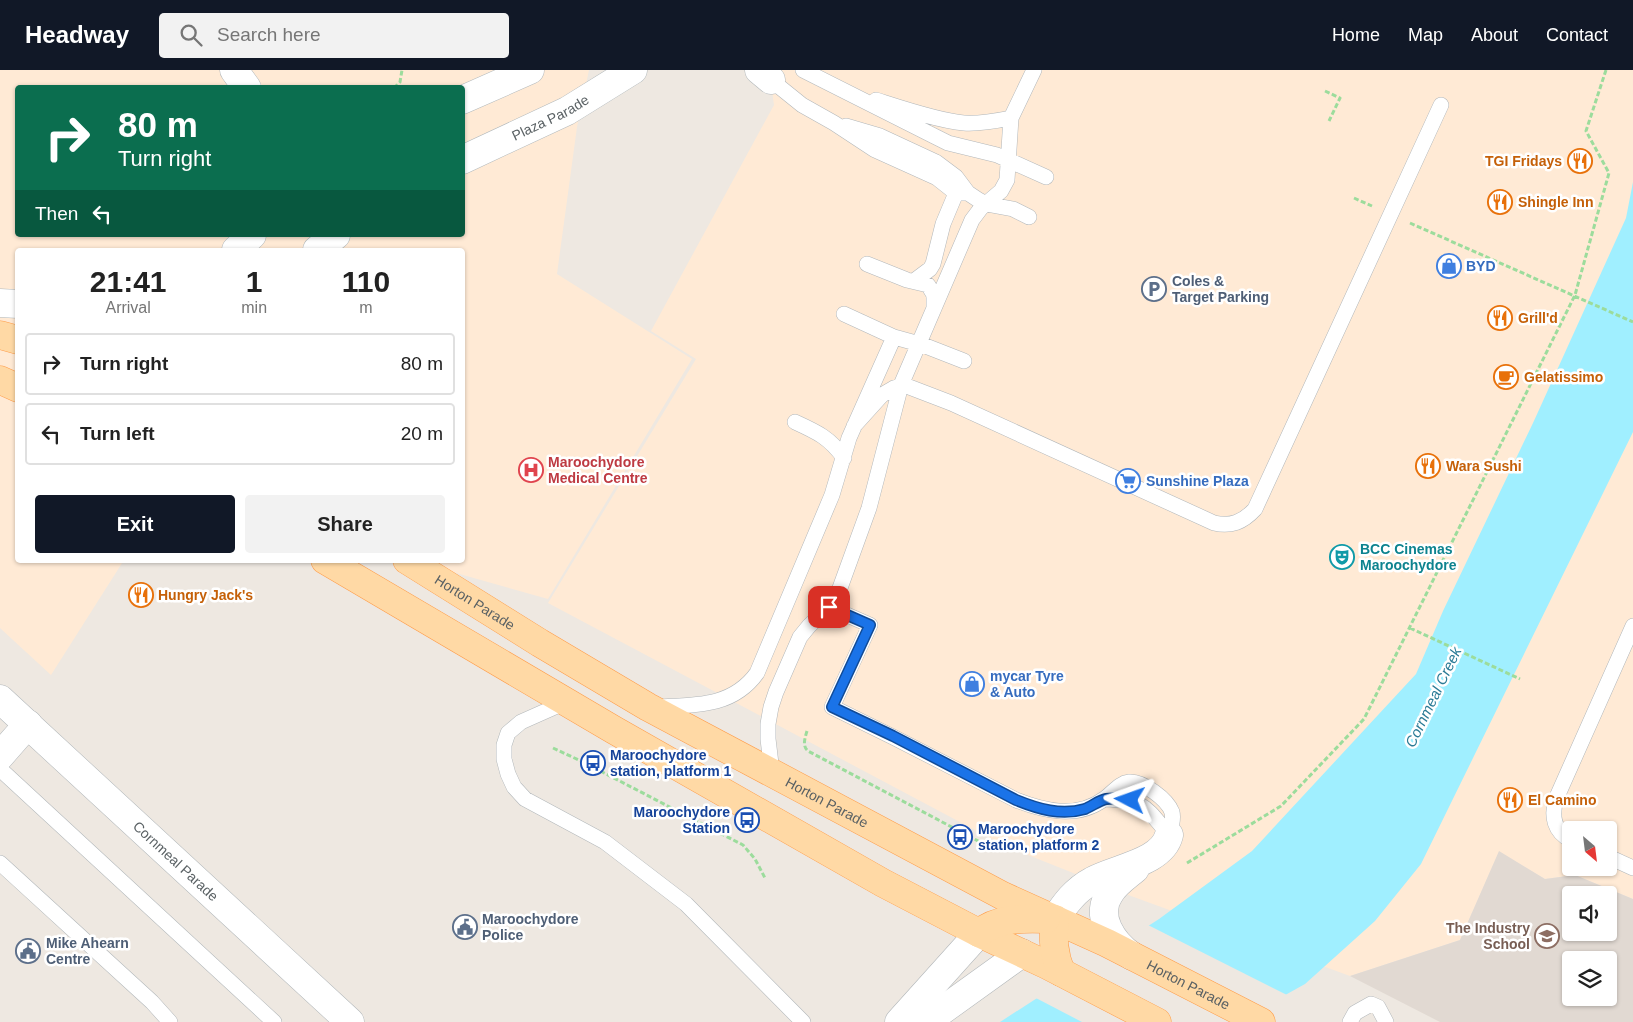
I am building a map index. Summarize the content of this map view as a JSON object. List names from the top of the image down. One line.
{"streets":{"main road":["Horton Parade"],"street":["Plaza Parade","Cornmeal Parade"]},"water":["Cornmeal Creek"],"places":{"restaurant":["TGI Fridays","Shingle Inn","Grill'd","Wara Sushi","Hungry Jack's","El Camino"],"shop":["BYD","mycar Tyre & Auto"],"parking":["Coles & Target Parking"],"cafe":["Gelatissimo"],"hospital":["Maroochydore Medical Centre"],"supermarket":["Sunshine Plaza"],"theatre":["BCC Cinemas Maroochydore"],"bus stop":["Maroochydore station, platform 1","Maroochydore Station","Maroochydore station, platform 2"],"public building":["Maroochydore Police","Mike Ahearn Centre"],"school or university":["The Industry School"]},"north":"bottom right","page":{"header":"Headway","search":"Search here","nav":["Home","Map","About","Contact"],"turn":["80 m","Turn right"],"then":"Then","eta":["21:41","Arrival","1","min","110","m"],"list":[{"name":"Turn right","value":"80 m"},{"name":"Turn left","value":"20 m"}],"buttons":["Exit","Share"]}}
